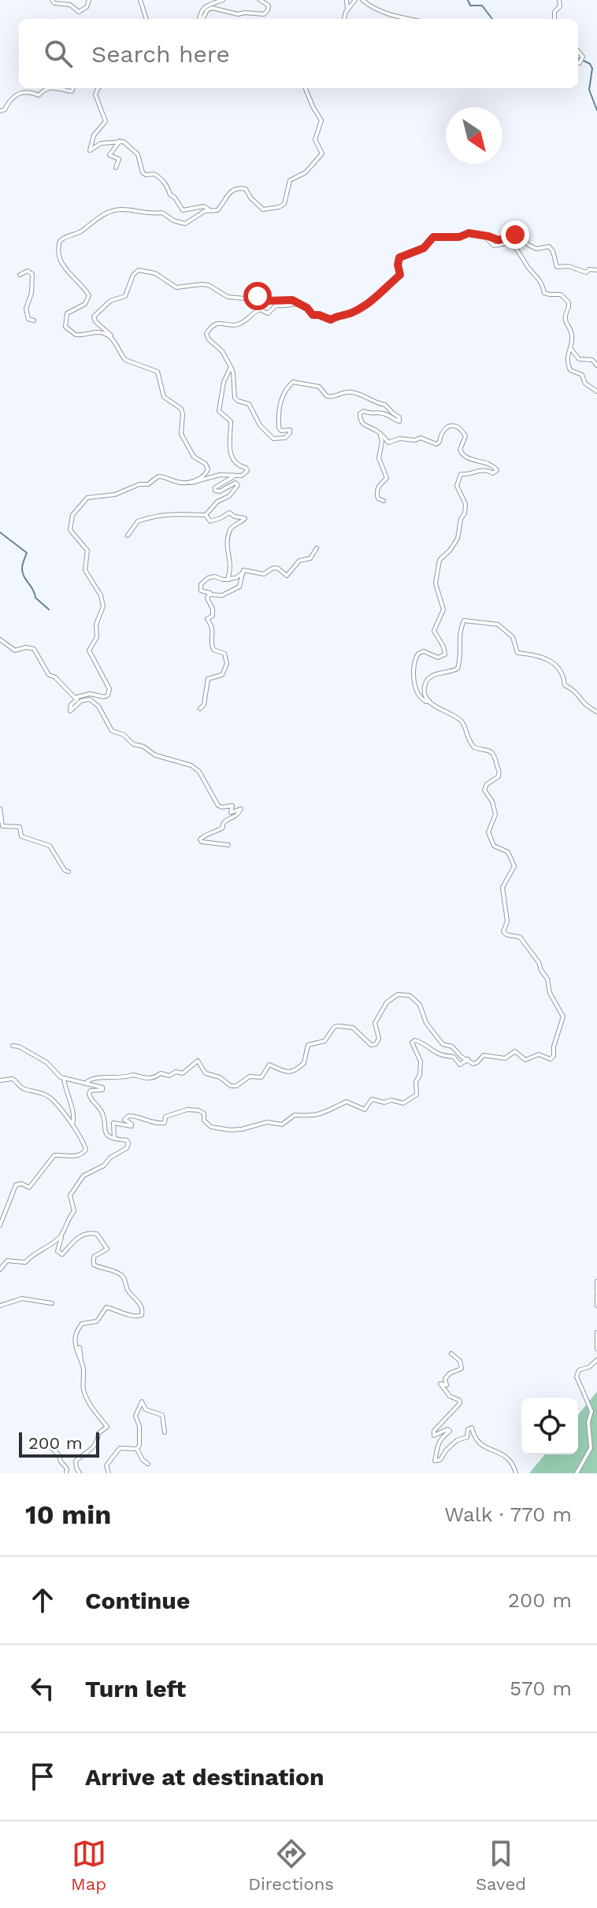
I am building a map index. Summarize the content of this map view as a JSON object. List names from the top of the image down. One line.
{"scale_bar":"200 m","north":"bottom right","page":{"search":"Search here","scale":"200 m","heading":["10 min","Walk · 770 m"],"list":[["Continue","200 m"],["Turn left","570 m"],"Arrive at destination"],"nav":["Map","Directions","Saved"]}}
